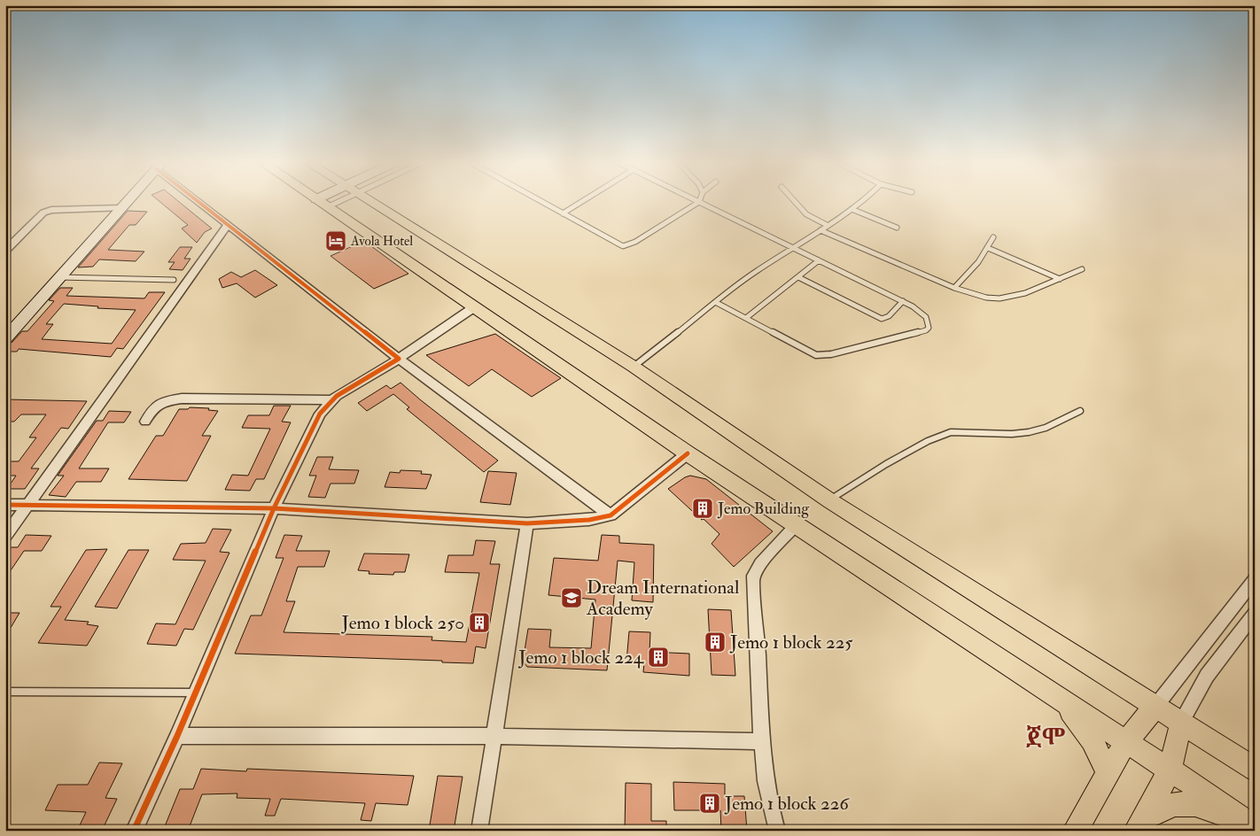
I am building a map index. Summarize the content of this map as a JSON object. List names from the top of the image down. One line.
{"districts":["ጀሞ"],"places":{"hotel":["Avola Hotel"],"building":["Jemo Building","Jemo 1 block 250","Jemo 1 block 225","Jemo 1 block 224","Jemo 1 block 226"],"school or university":["Dream International Academy"]}}
